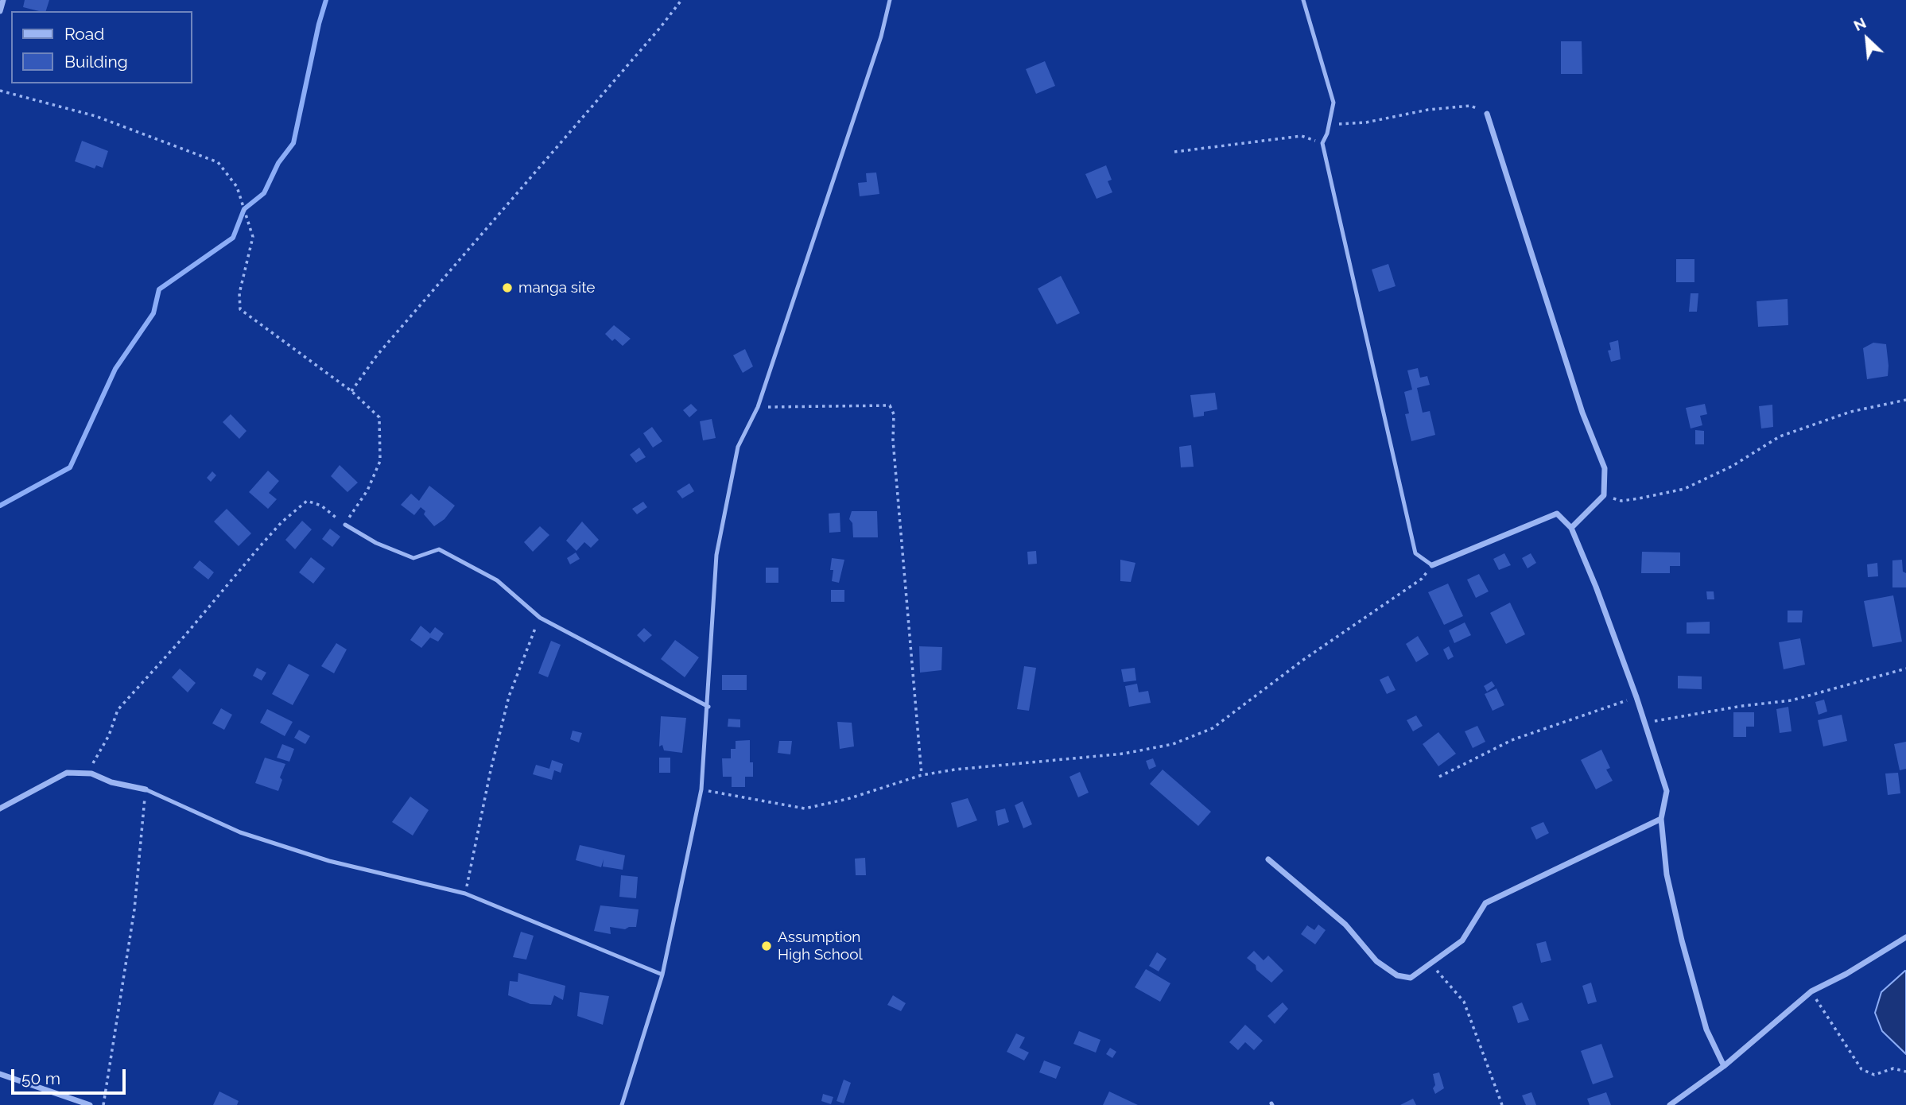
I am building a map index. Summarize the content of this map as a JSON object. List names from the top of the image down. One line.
{"places":["manga site","Assumption High School"],"legend":["Road","Building"],"scale_bar":"50 m","north":"top left"}
